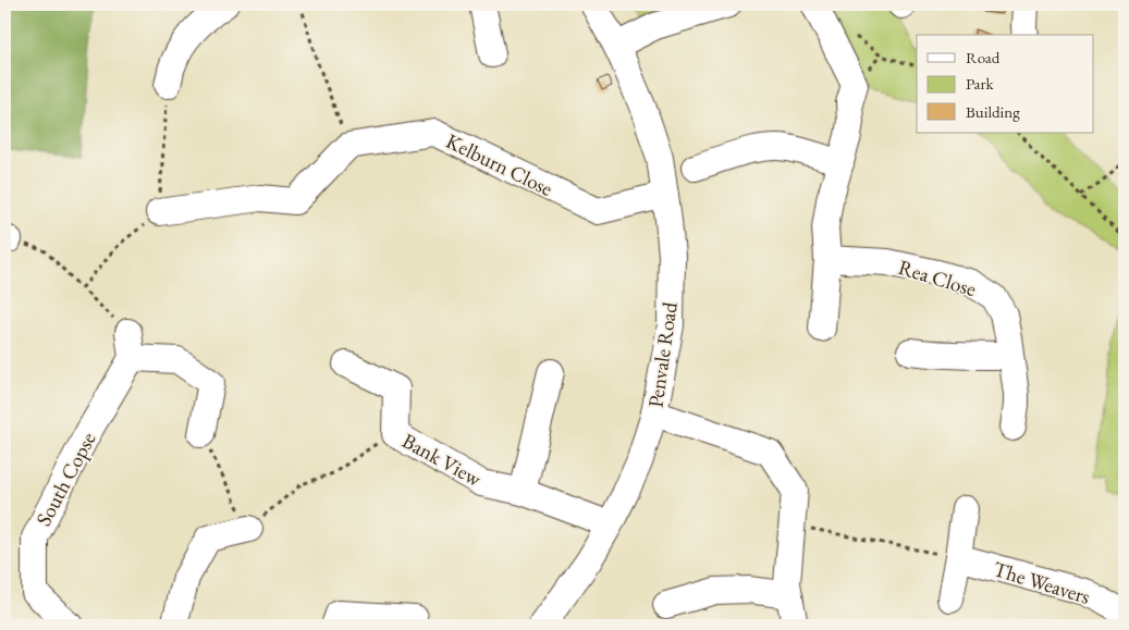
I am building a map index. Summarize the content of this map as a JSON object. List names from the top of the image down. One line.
{"streets":{"street":["Kelburn Close","Rea Close","Penvale Road","Bank View","South Copse","The Weavers"]},"crossings":[["Kelburn Close","Penvale Road"],["Penvale Road","Bank View"]],"legend":["Road","Park","Building"]}
